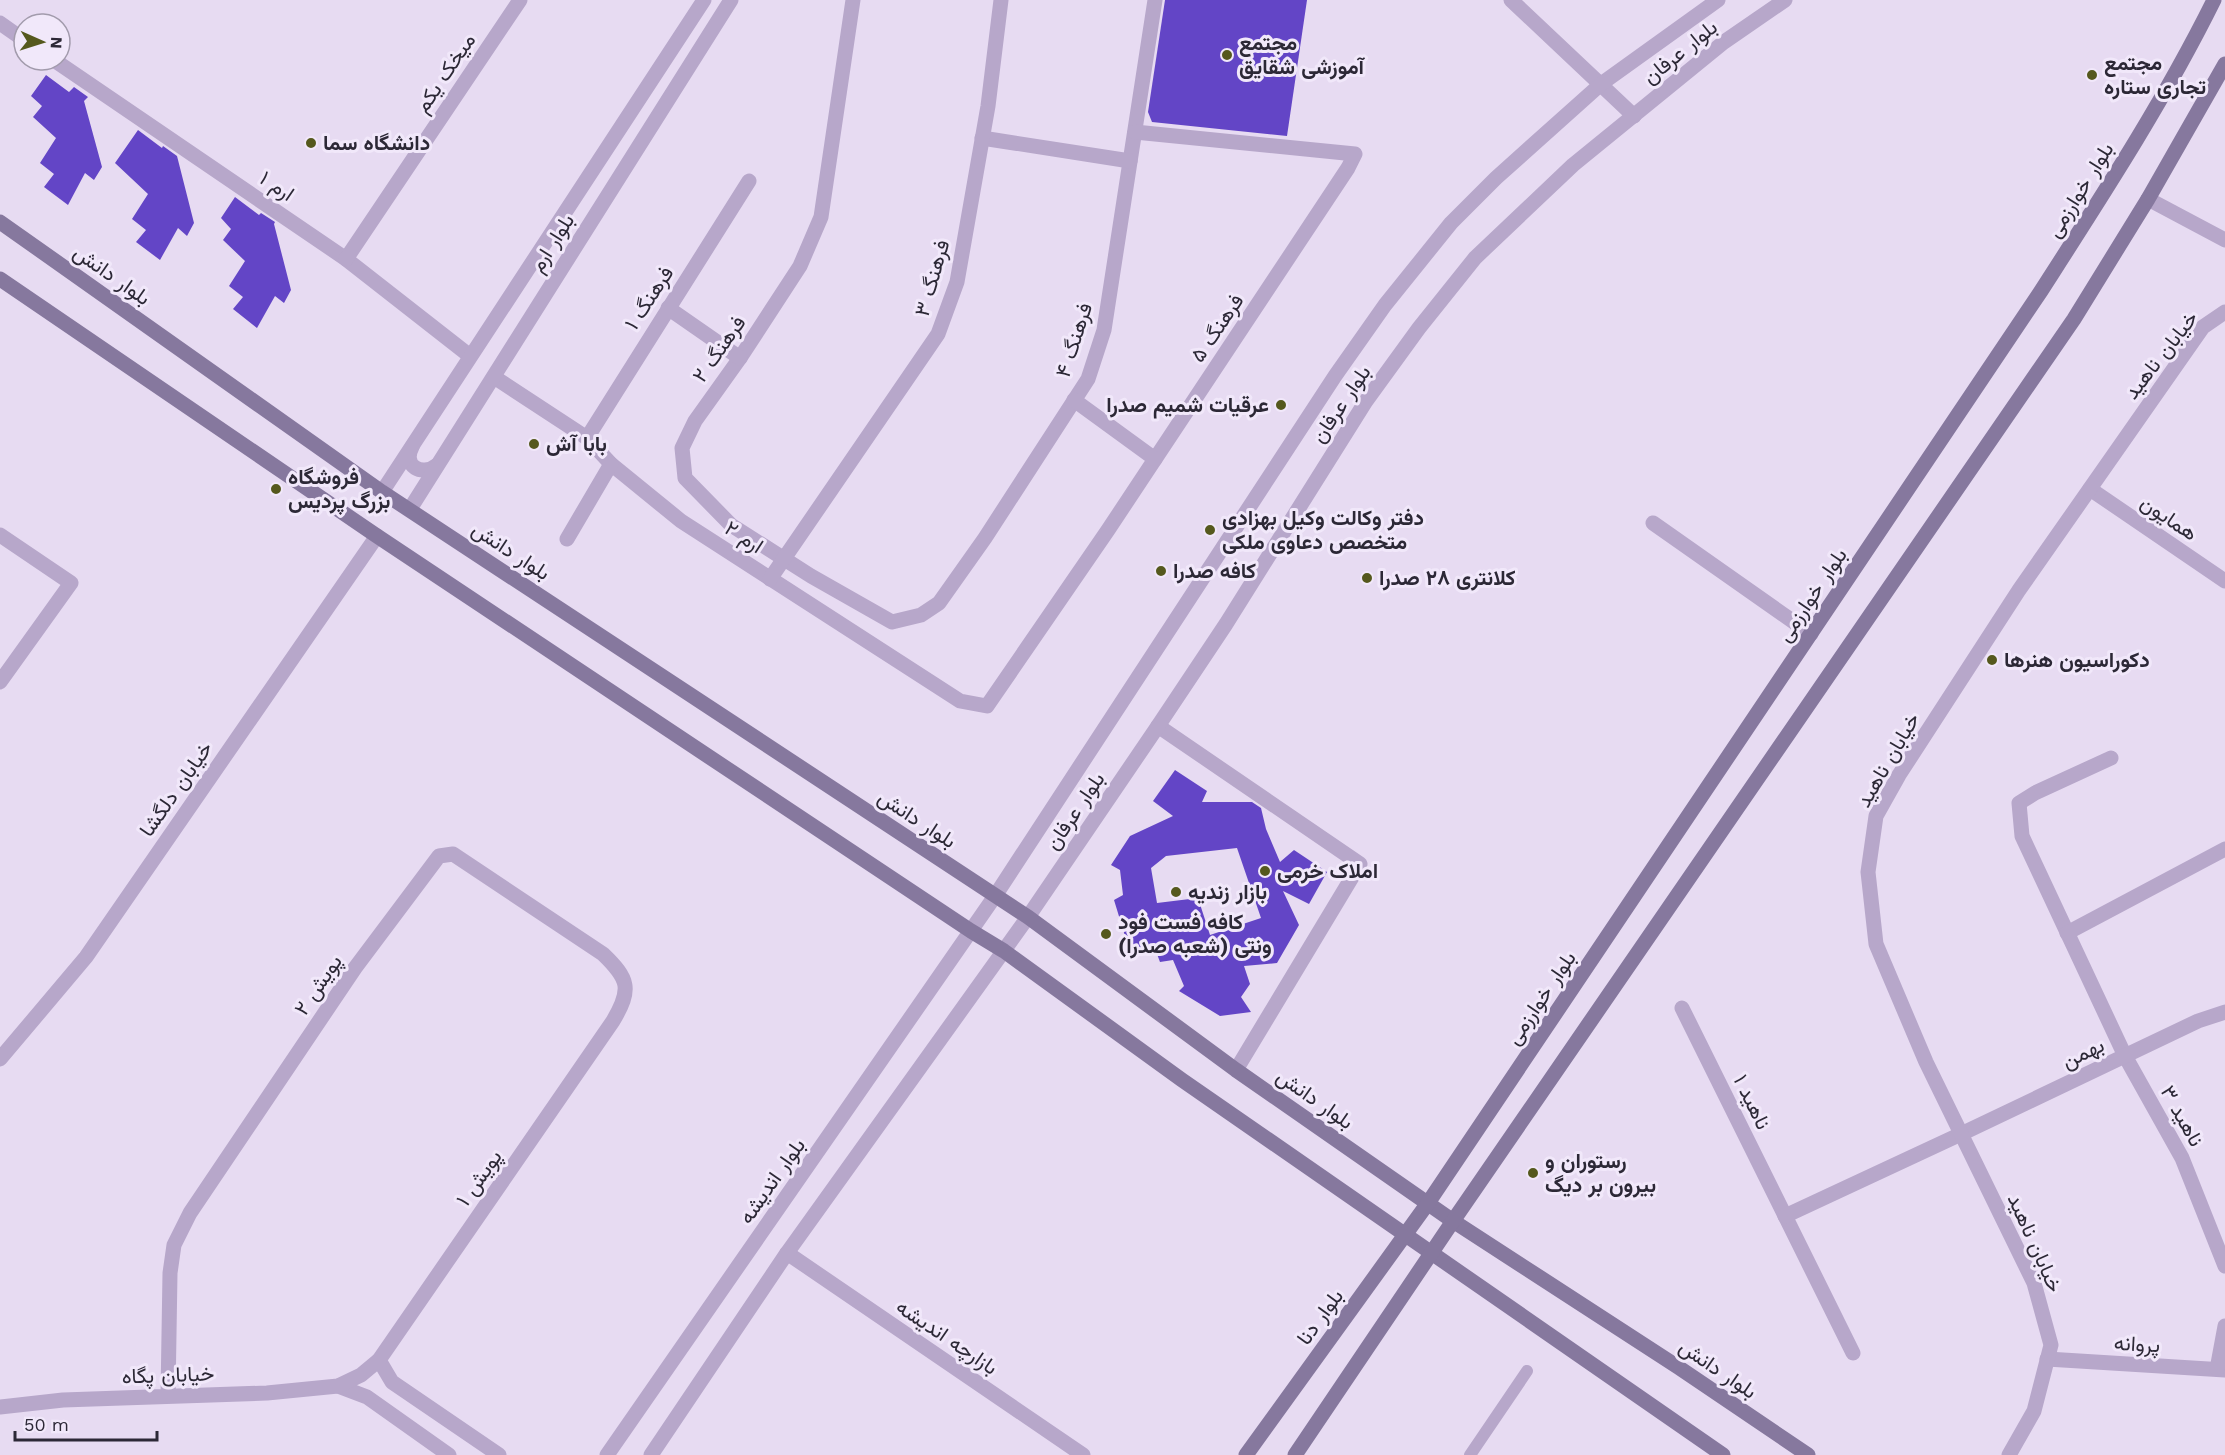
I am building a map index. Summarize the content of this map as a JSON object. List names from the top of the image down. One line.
{"streets":{"main road":["بلوار خوارزمی","بلوار دانش","بلوار دنا"],"street":["بلوار عرفان","میخک یکم","ارم ۱","بلوار ارم","فرهنگ ۳","فرهنگ ۱","فرهنگ ۵","فرهنگ ۴","فرهنگ ۲","خیابان ناهید","همایون","ارم ۲","خیابان دلگشا","پویش ۲","بهمن","ناهید ۱","ناهید ۳","پویش ۱","بلوار اندیشه","بازارچه اندیشه","پروانه","خیابان پگاه"]},"crossings":[["بلوار عرفان","بلوار دانش"],["بلوار عرفان","بلوار اندیشه"],["میخک یکم","ارم ۱"],["ارم ۱","بلوار ارم"],["بلوار خوارزمی","بلوار دانش"],["بلوار خوارزمی","بلوار دنا"],["بلوار ارم","بلوار دانش"],["بلوار ارم","ارم ۲"],["بلوار دانش","بلوار دنا"],["فرهنگ ۳","فرهنگ ۲"],["فرهنگ ۳","ارم ۲"],["فرهنگ ۱","ارم ۲"],["فرهنگ ۵","فرهنگ ۴"],["فرهنگ ۵","ارم ۲"],["فرهنگ ۴","فرهنگ ۲"],["خیابان ناهید","همایون"],["خیابان ناهید","بهمن"],["خیابان ناهید","پروانه"],["پویش ۲","پویش ۱"],["پویش ۲","خیابان پگاه"],["بهمن","ناهید ۳"],["پویش ۱","خیابان پگاه"]],"places":["مجتمع آموزشی شقایق","مجتمع تجاری ستاره","دانشگاه سما","عرقیات شمیم صدرا","بابا آش","فروشگاه بزرگ پردیس","دفتر وکالت وکیل بهزادی متخصص دعاوی ملکی","کافه صدرا","کلانتری ۲۸ صدرا","دکوراسیون هنرها","املاک خرمی","بازار زندیه","کافه فست فود ونتی (شعبه صدرا)","رستوران و بیرون بر دیگ"],"scale_bar":"50 m","north":"right"}
